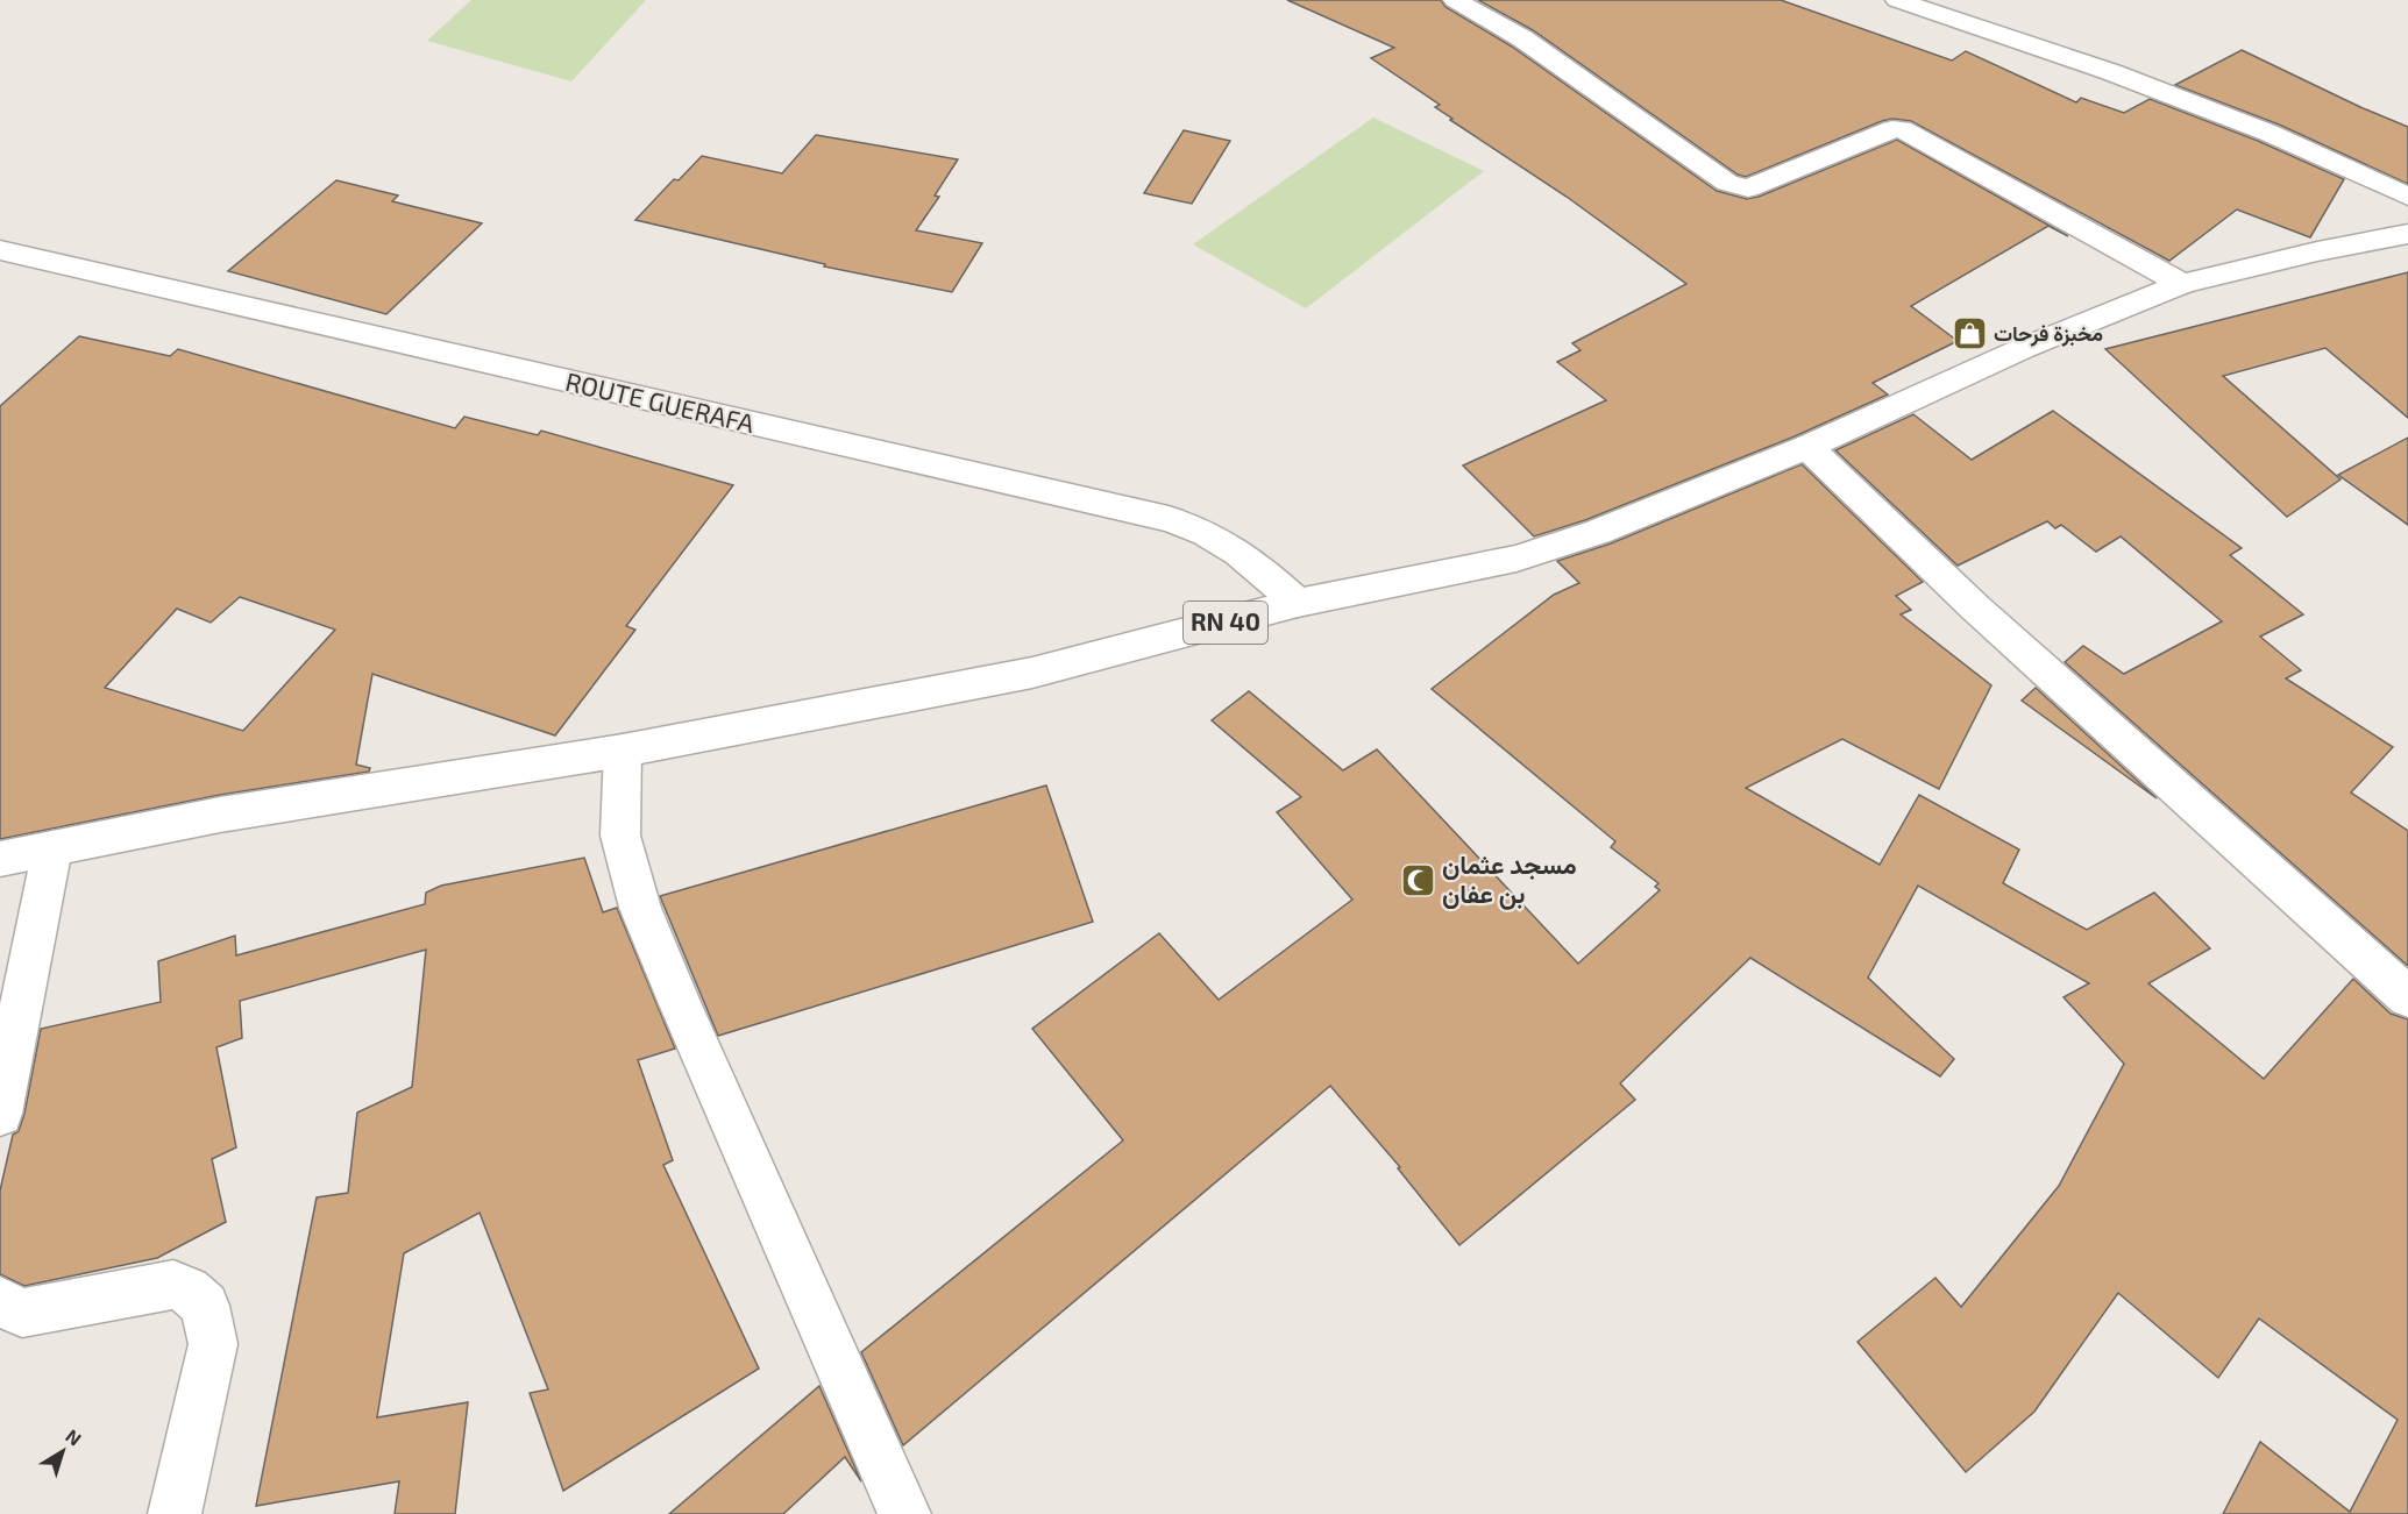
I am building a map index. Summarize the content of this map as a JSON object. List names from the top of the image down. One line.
{"streets":{"street":["ROUTE GUERAFA","RN 40"]},"crossings":[["ROUTE GUERAFA","RN 40"]],"places":{"shop":["مخبزة فرحات"],"mosque":["مسجد عثمان بن عفان"]},"north":"top right"}
